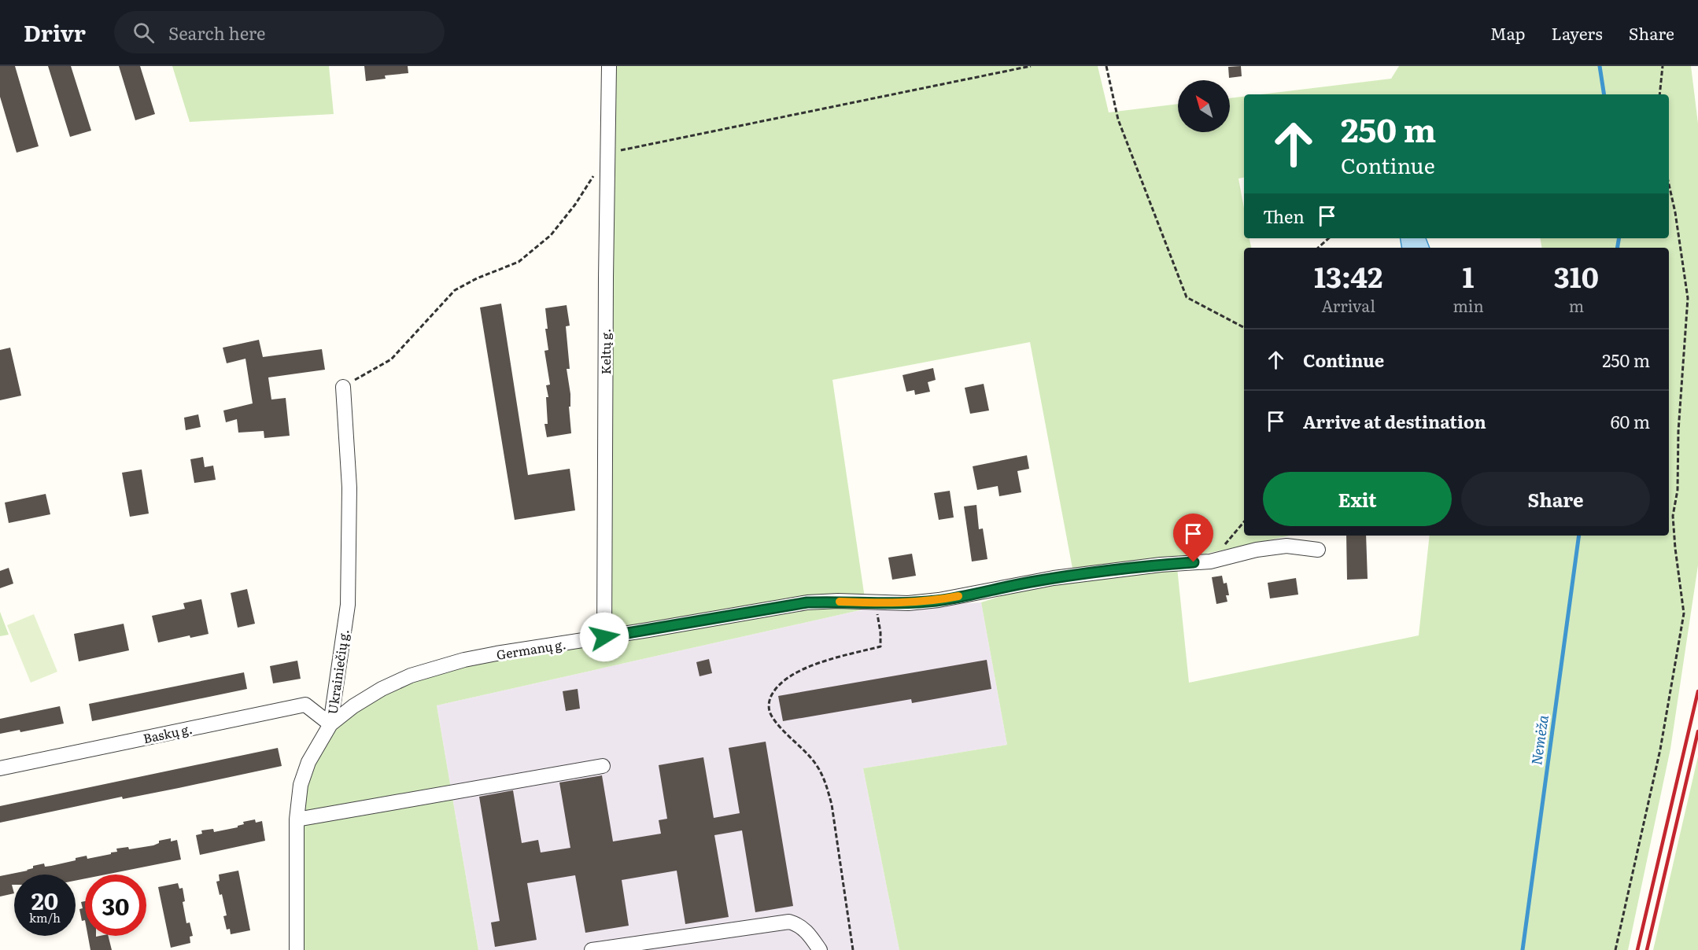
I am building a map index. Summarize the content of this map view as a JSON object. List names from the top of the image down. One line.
{"streets":{"street":["Keltų g.","Germanų g.","Ukrainiečių g.","Baskų g."]},"crossings":[["Keltų g.","Germanų g."],["Germanų g.","Ukrainiečių g."],["Germanų g.","Baskų g."],["Ukrainiečių g.","Baskų g."]],"water":["Nemėža"],"north":"top left","page":{"header":"Drivr","search":"Search here","nav":["Map","Layers","Share"],"turn":["250 m","Continue"],"then":"Then","eta":["13:42","Arrival","1","min","310","m"],"list":[{"name":"Continue","value":"250 m"},{"name":"Arrive at destination","value":"60 m"}],"buttons":["Exit","Share"],"speed":"20 km/h","limit":"30"}}
